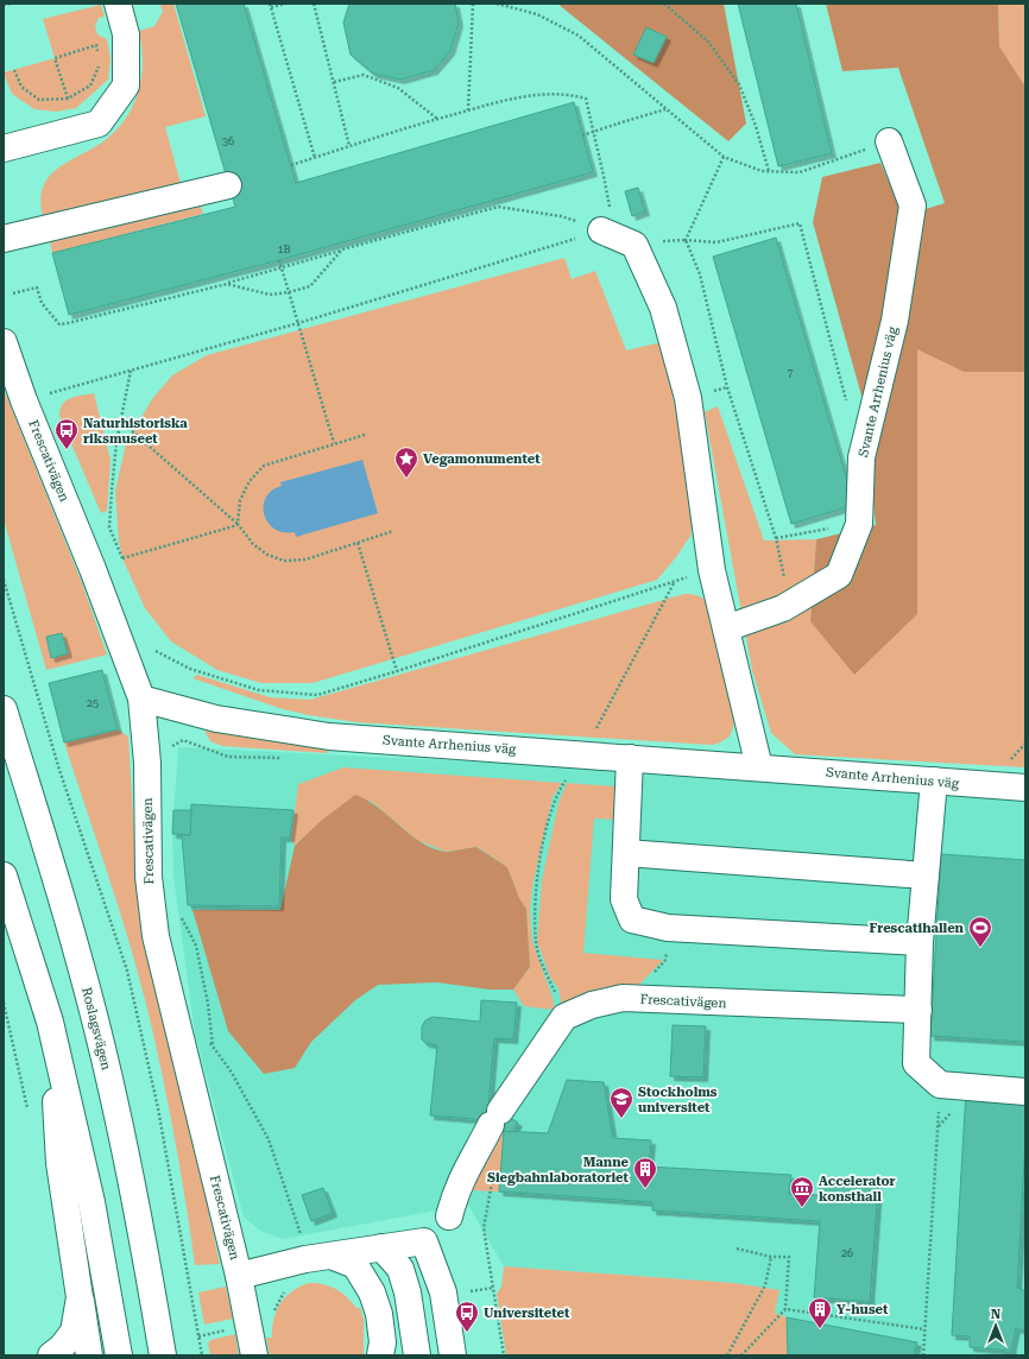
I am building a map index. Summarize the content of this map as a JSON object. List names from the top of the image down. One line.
{"streets":{"street":["Svante Arrhenius väg","Frescativägen","Roslagsvägen"]},"crossings":[["Svante Arrhenius väg","Frescativägen"]],"places":{"bus stop":["Naturhistoriska riksmuseet","Universitetet"],"place":["Vegamonumentet"],"sports":["Frescatihallen"],"school or university":["Stockholms universitet"],"building":["Manne Siegbahnlaboratoriet","Y-huset"],"museum":["Accelerator konsthall"]},"house_numbers":["36","1B","7","25","26"],"north":"top"}
